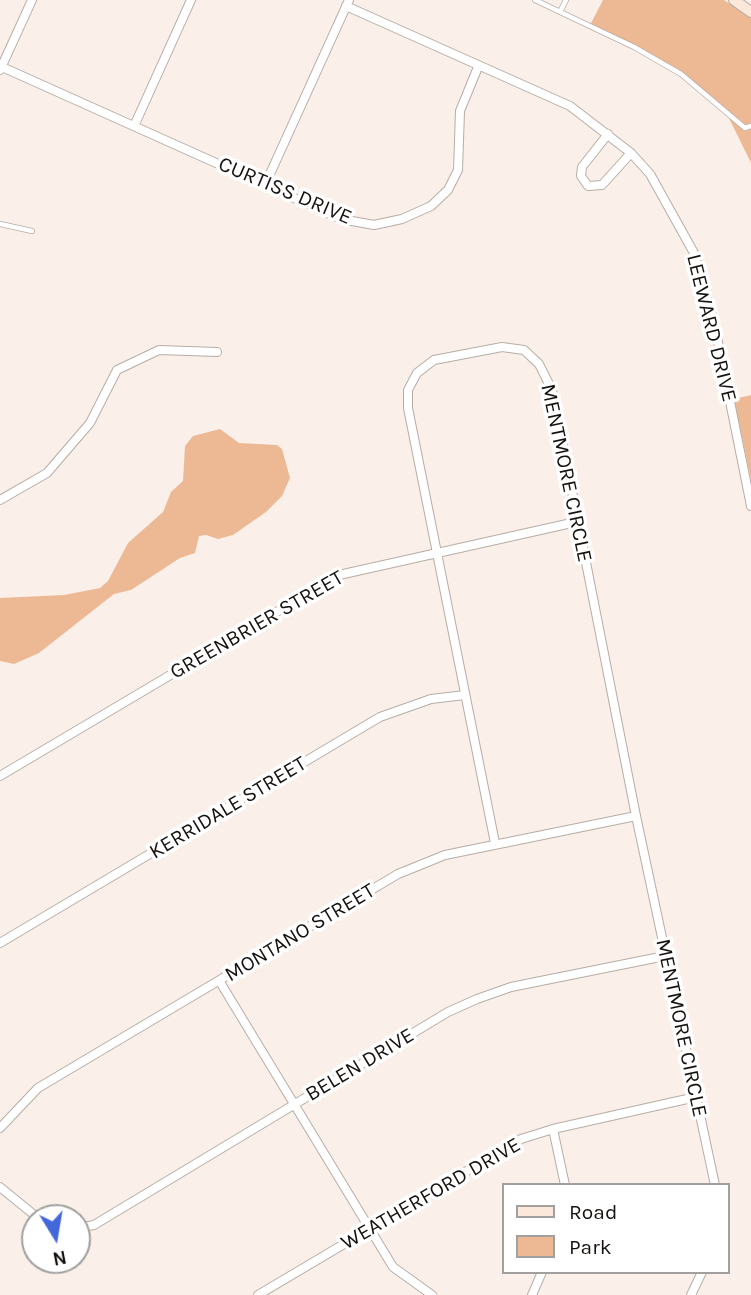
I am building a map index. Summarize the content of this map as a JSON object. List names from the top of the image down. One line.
{"streets":{"street":["CURTISS DRIVE","LEEWARD DRIVE","MENTMORE CIRCLE","GREENBRIER STREET","KERRIDALE STREET","MONTANO STREET","BELEN DRIVE","WEATHERFORD DRIVE"]},"crossings":[["CURTISS DRIVE","LEEWARD DRIVE"],["MENTMORE CIRCLE","GREENBRIER STREET"],["MENTMORE CIRCLE","KERRIDALE STREET"],["MENTMORE CIRCLE","MONTANO STREET"],["MENTMORE CIRCLE","BELEN DRIVE"],["MENTMORE CIRCLE","WEATHERFORD DRIVE"]],"legend":["Road","Park"],"north":"bottom"}
